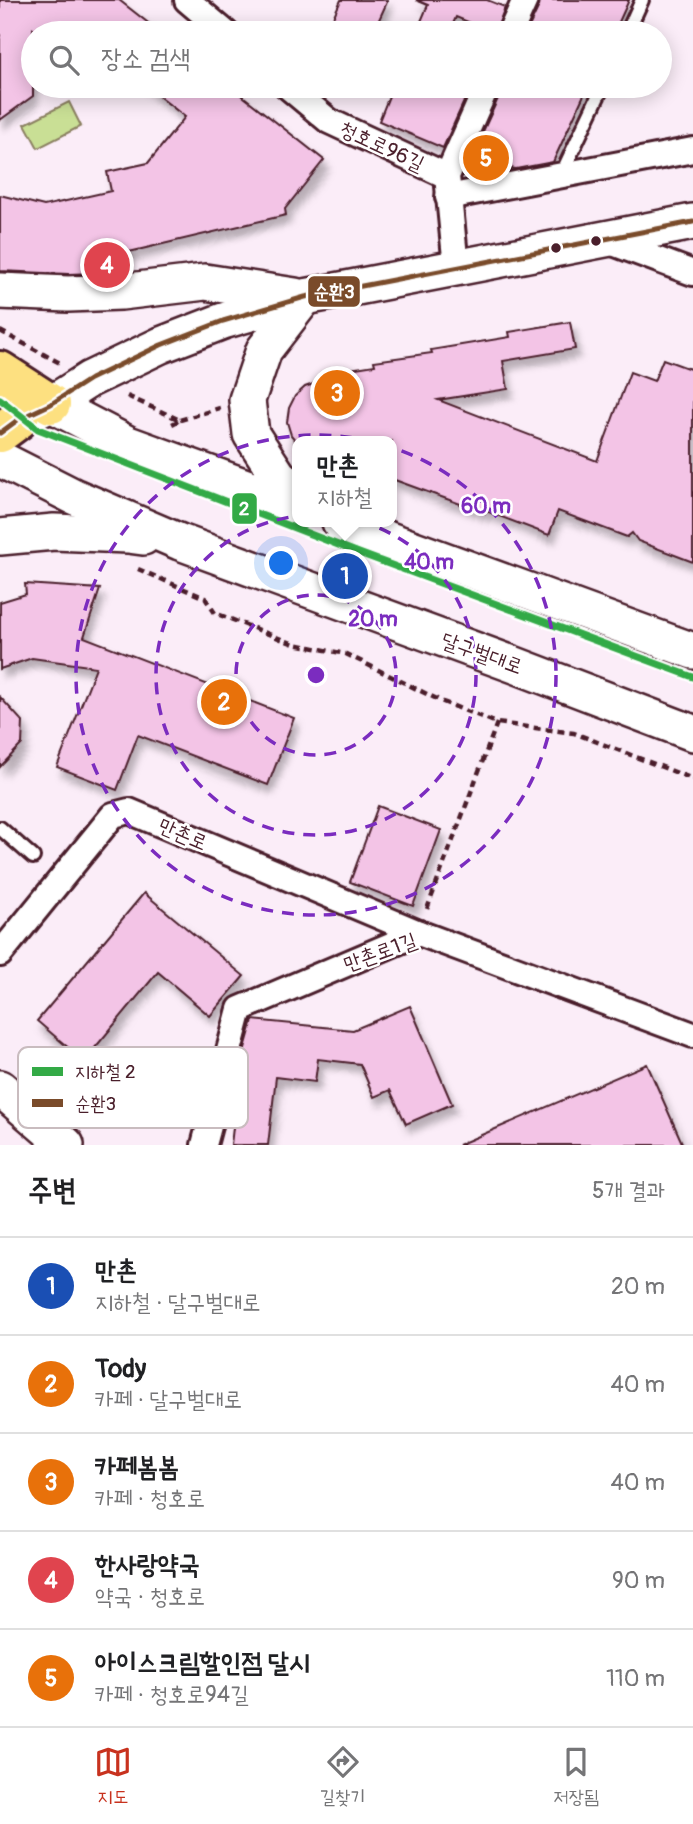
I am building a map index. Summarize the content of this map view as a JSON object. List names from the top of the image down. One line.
{"streets":{"main road":["달구벌대로"],"street":["청호로96길","만촌로","만촌로1길"]},"crossings":[["만촌로","만촌로1길"]],"lines":["transit line 순환3","metro line 2"],"legend":["지하철 2","순환3"],"page":{"search":"장소 검색","pins":["5","4","3","1","2"],"popup":["만촌","지하철"],"heading":["주변","5개 결과"],"list":[{"mark":"1","name":"만촌","note":"지하철 · 달구벌대로","value":"20 m"},{"mark":"2","name":"Tody","note":"카페 · 달구벌대로","value":"40 m"},{"mark":"3","name":"카페봄봄","note":"카페 · 청호로","value":"40 m"},{"mark":"4","name":"한사랑약국","note":"약국 · 청호로","value":"90 m"},{"mark":"5","name":"아이스크림할인점 달시","note":"카페 · 청호로94길","value":"110 m"}],"nav":["지도","길찾기","저장됨"]},"rings":["60 m","40 m","20 m"]}
